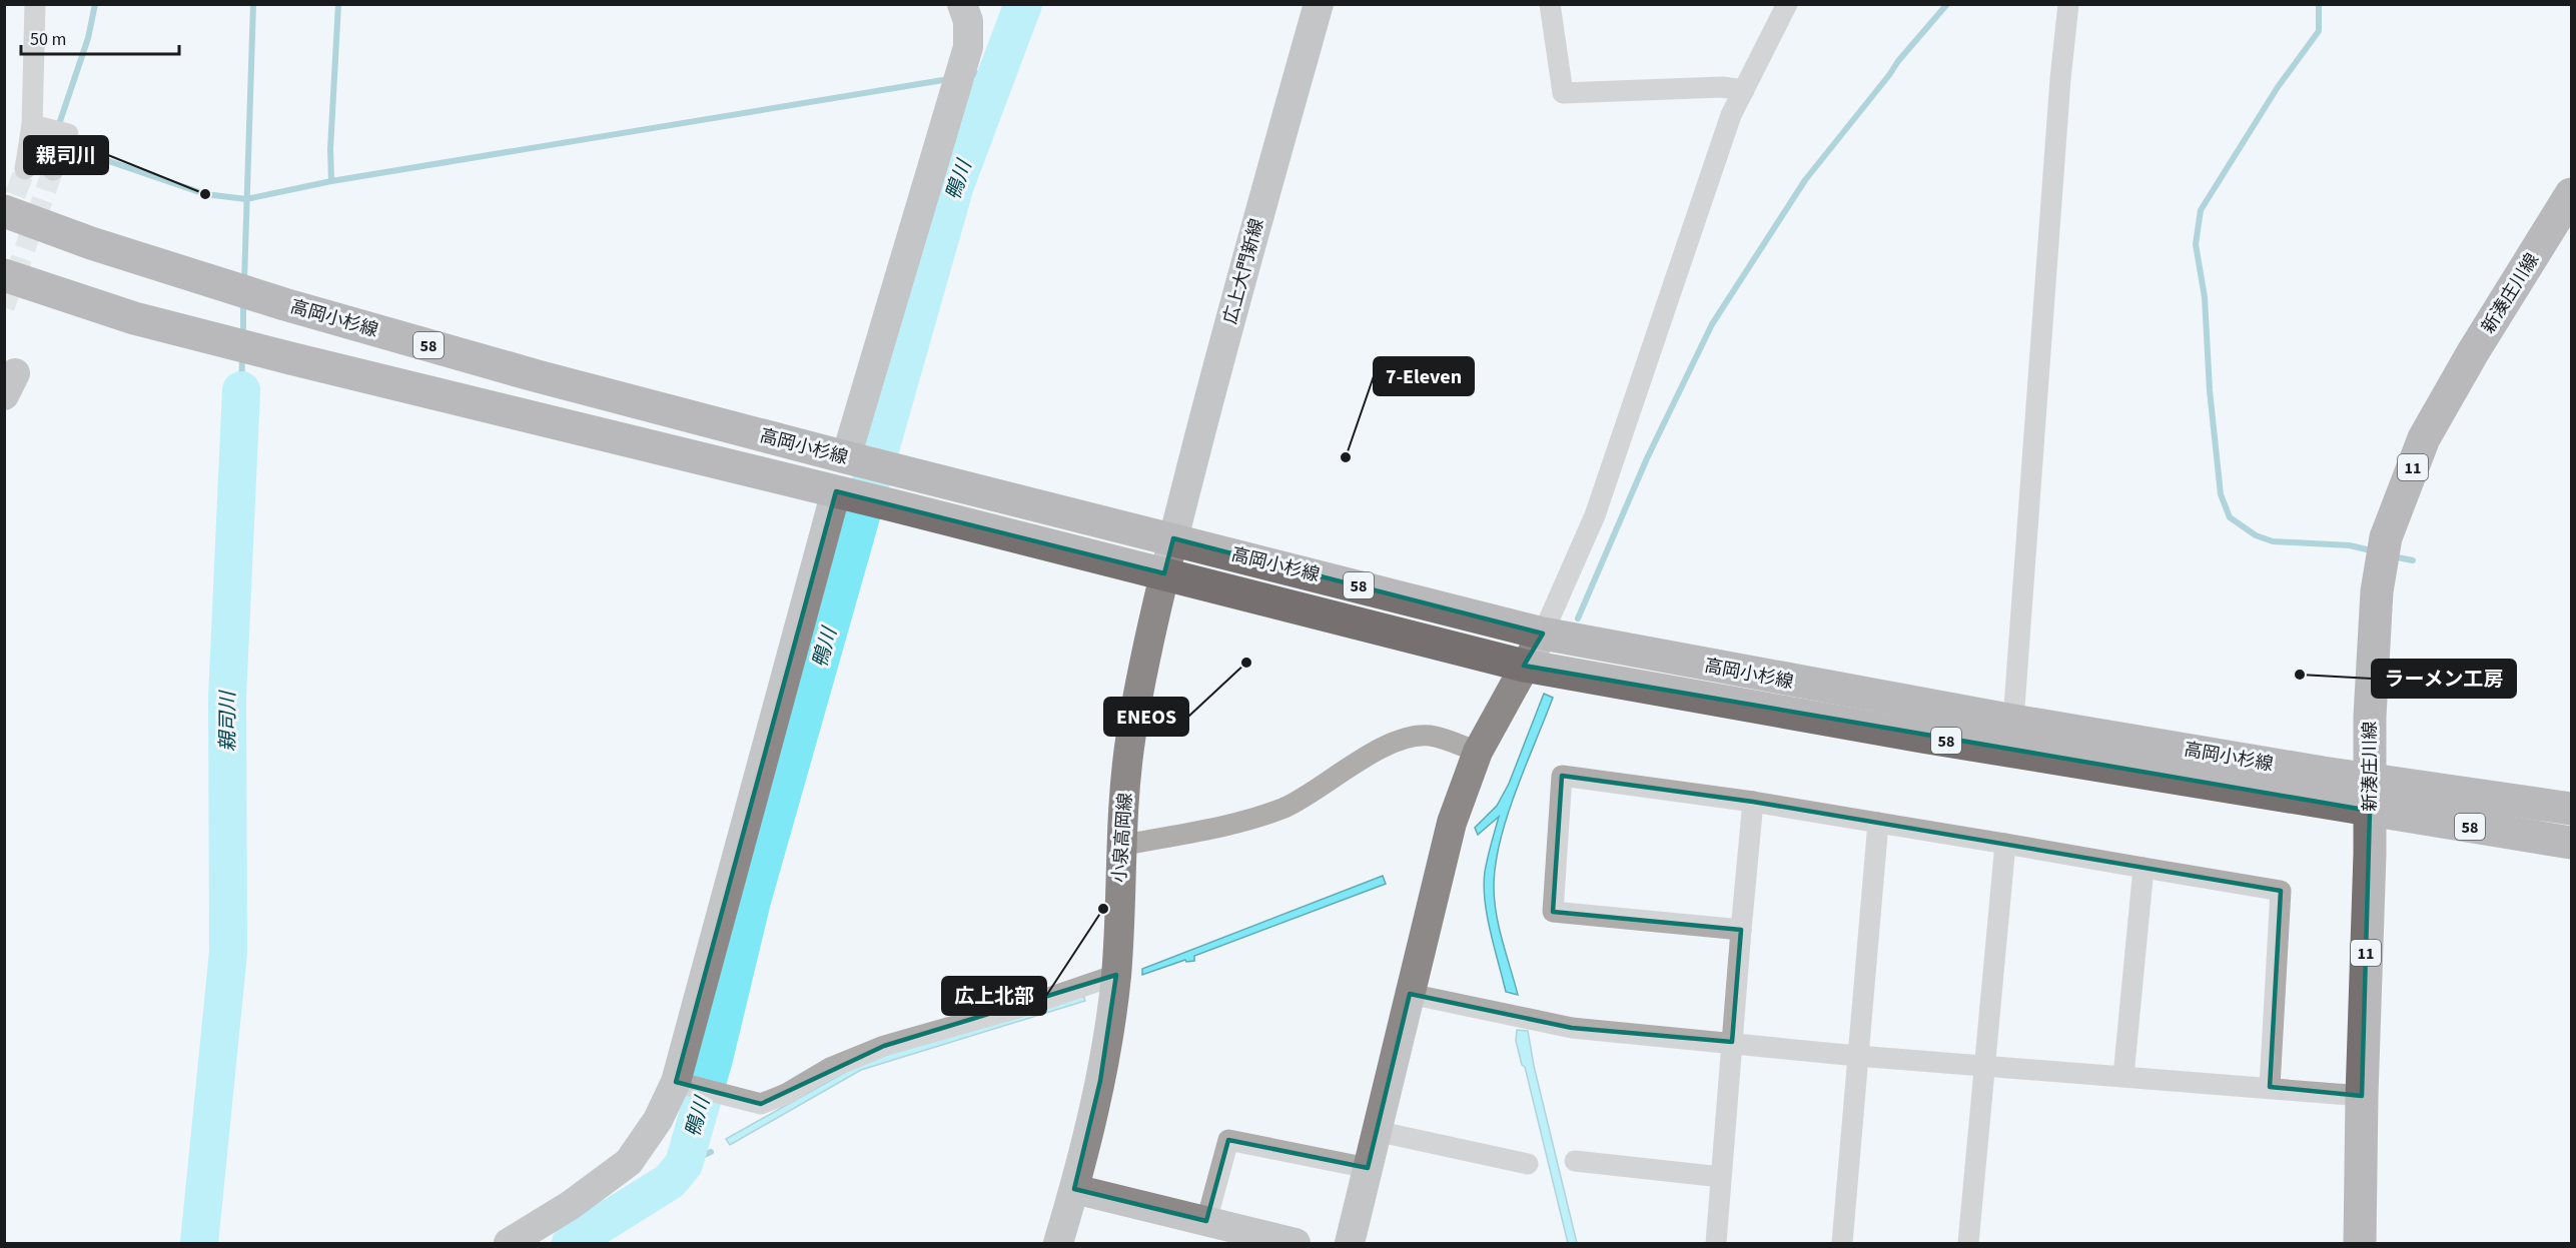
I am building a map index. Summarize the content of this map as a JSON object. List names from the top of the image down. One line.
{"streets":{"main road":["新湊庄川線","高岡小杉線","58","11"],"street":["広上大門新線","小泉高岡線"]},"crossings":[["広上大門新線","高岡小杉線"],["広上大門新線","小泉高岡線"],["新湊庄川線","高岡小杉線"],["高岡小杉線","小泉高岡線"]],"water":["鴨川","親司川"],"places":["親司川","7-Eleven","ENEOS","ラーメン工房","広上北部"],"scale_bar":"50 m"}
